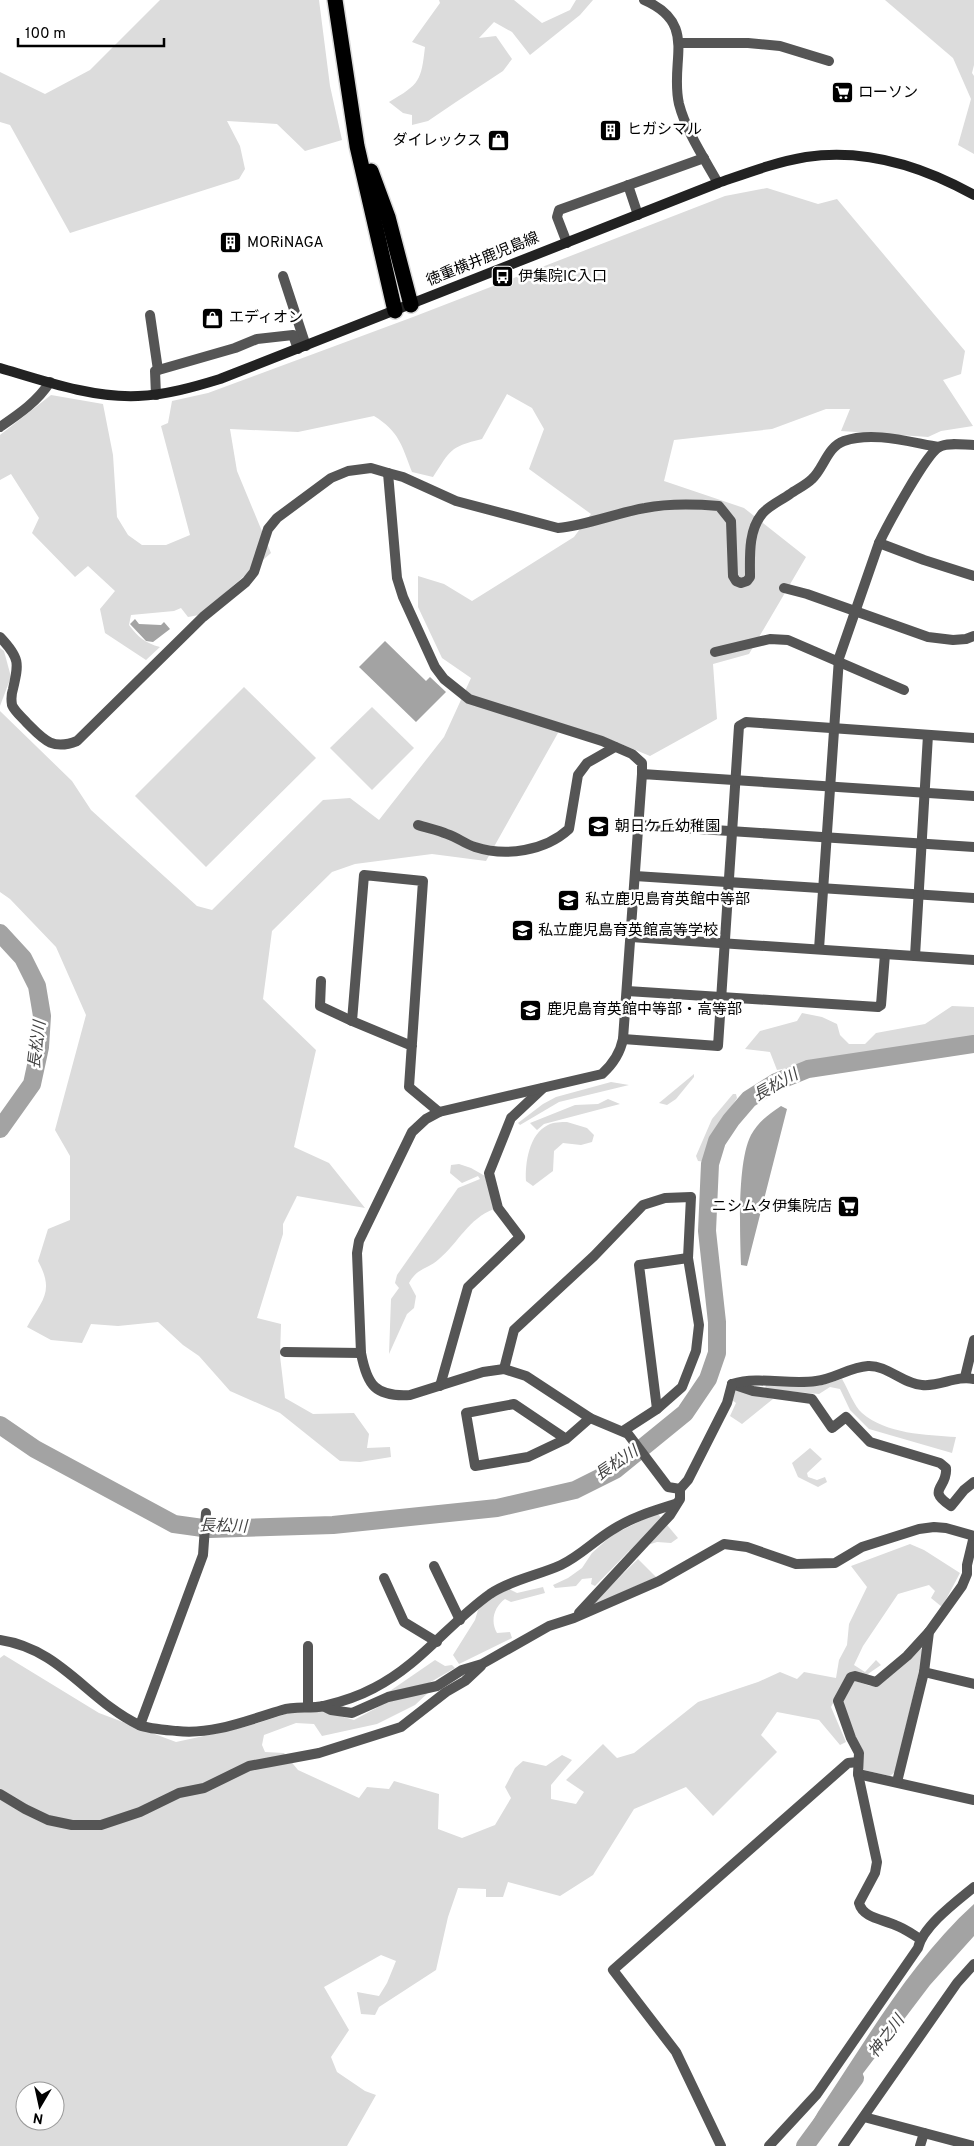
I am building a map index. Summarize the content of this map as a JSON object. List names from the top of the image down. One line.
{"streets":{"main road":["徳重横井鹿児島線"]},"water":["長松川","神之川"],"places":{"supermarket":["ローソン","ニシムタ伊集院店"],"building":["ヒガシマル","MORiNAGA"],"shop":["ダイレックス","エディオン"],"bus stop":["伊集院IC入口"],"school or university":["朝日ケ丘幼稚園","私立鹿児島育英館中等部","私立鹿児島育英館高等学校","鹿児島育英館中等部・高等部"]},"scale_bar":"100 m","north":"bottom"}
